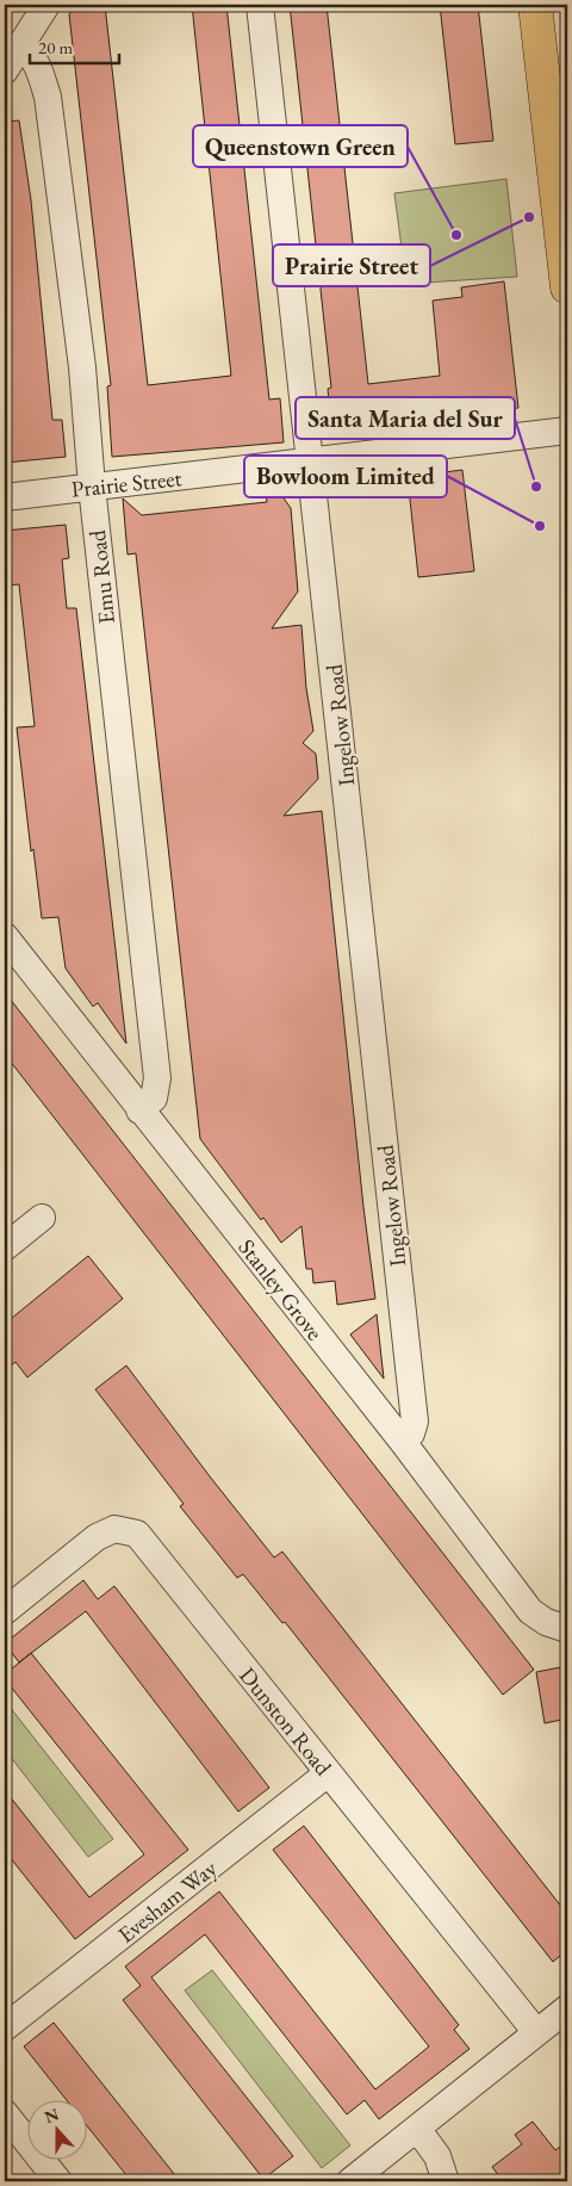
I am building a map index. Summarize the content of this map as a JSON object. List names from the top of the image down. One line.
{"streets":{"street":["Prairie Street","Emu Road","Ingelow Road","Stanley Grove","Dunston Road","Evesham Way"]},"crossings":[["Prairie Street","Emu Road"],["Prairie Street","Ingelow Road"],["Emu Road","Stanley Grove"],["Ingelow Road","Stanley Grove"],["Dunston Road","Evesham Way"]],"places":["Prairie Street","Queenstown Green","Santa Maria del Sur","Bowloom Limited"],"scale_bar":"20 m","north":"top"}
